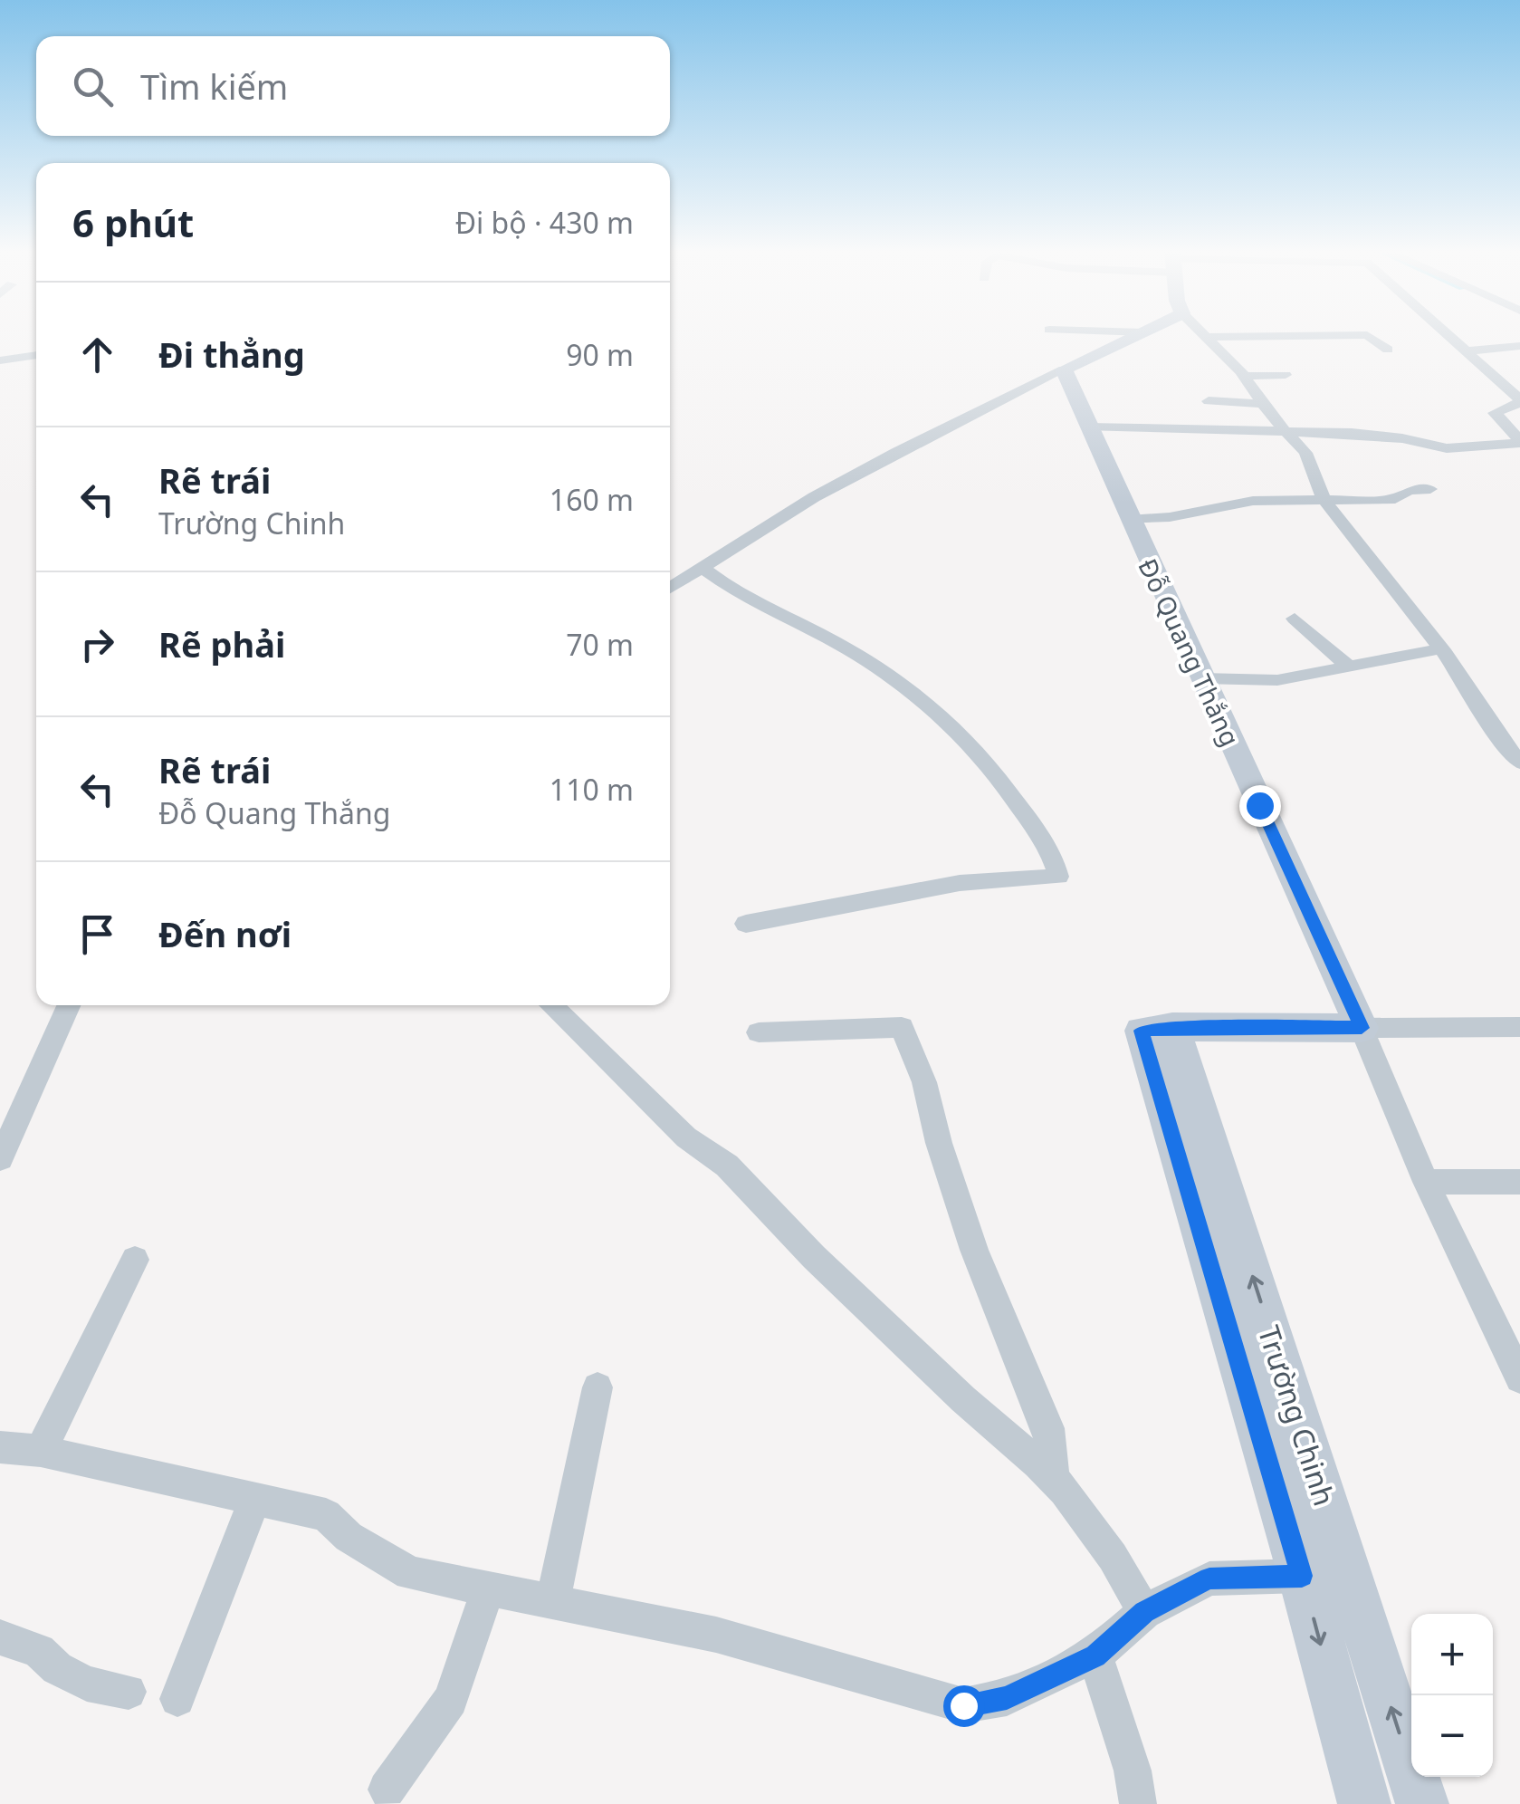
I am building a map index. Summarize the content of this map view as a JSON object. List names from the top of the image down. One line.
{"streets":{"street":["Đỗ Quang Thắng","Trường Chinh"]},"page":{"search":"Tìm kiếm","heading":["6 phút","Đi bộ · 430 m"],"list":[["Đi thẳng","90 m"],["Rẽ trái","Trường Chinh","160 m"],["Rẽ phải","70 m"],["Rẽ trái","Đỗ Quang Thắng","110 m"],"Đến nơi"],"map_buttons":["+","−"]}}
